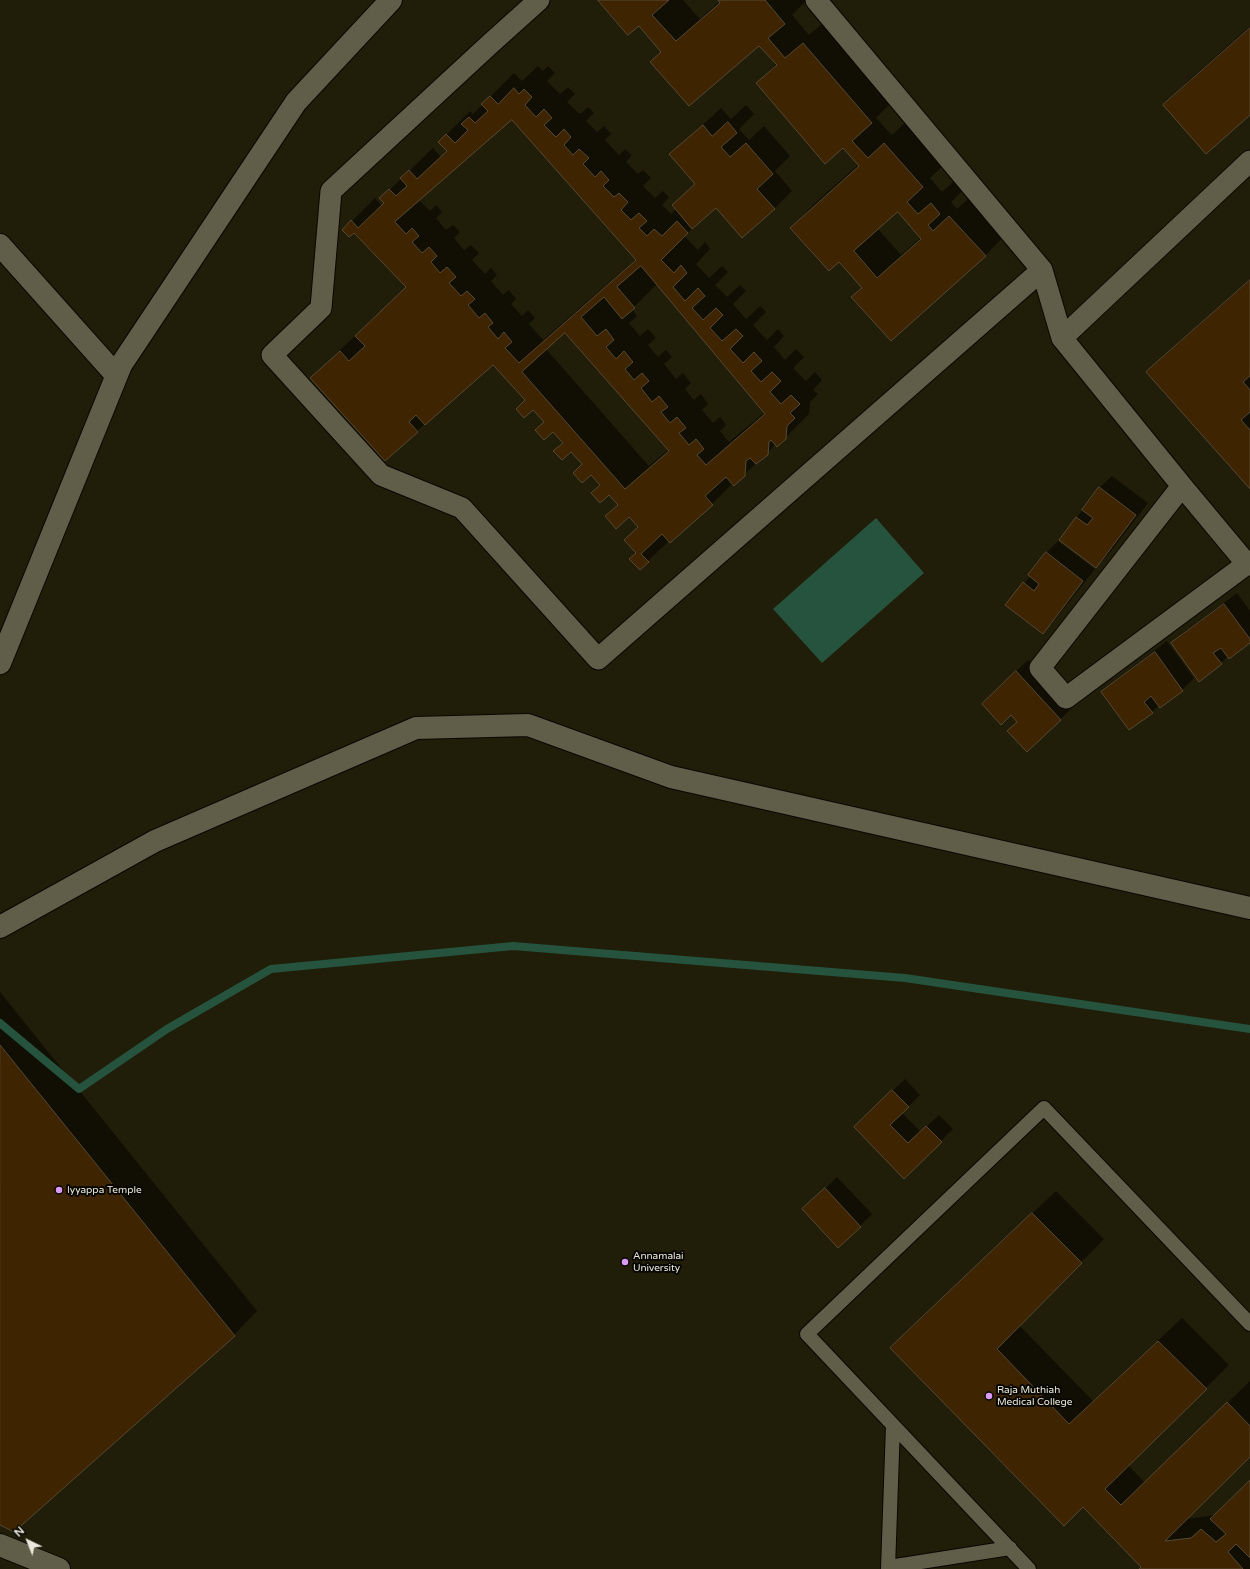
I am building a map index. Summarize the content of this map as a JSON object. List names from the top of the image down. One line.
{"places":["Iyyappa Temple","Annamalai University","Raja Muthiah Medical College"],"north":"top left"}
